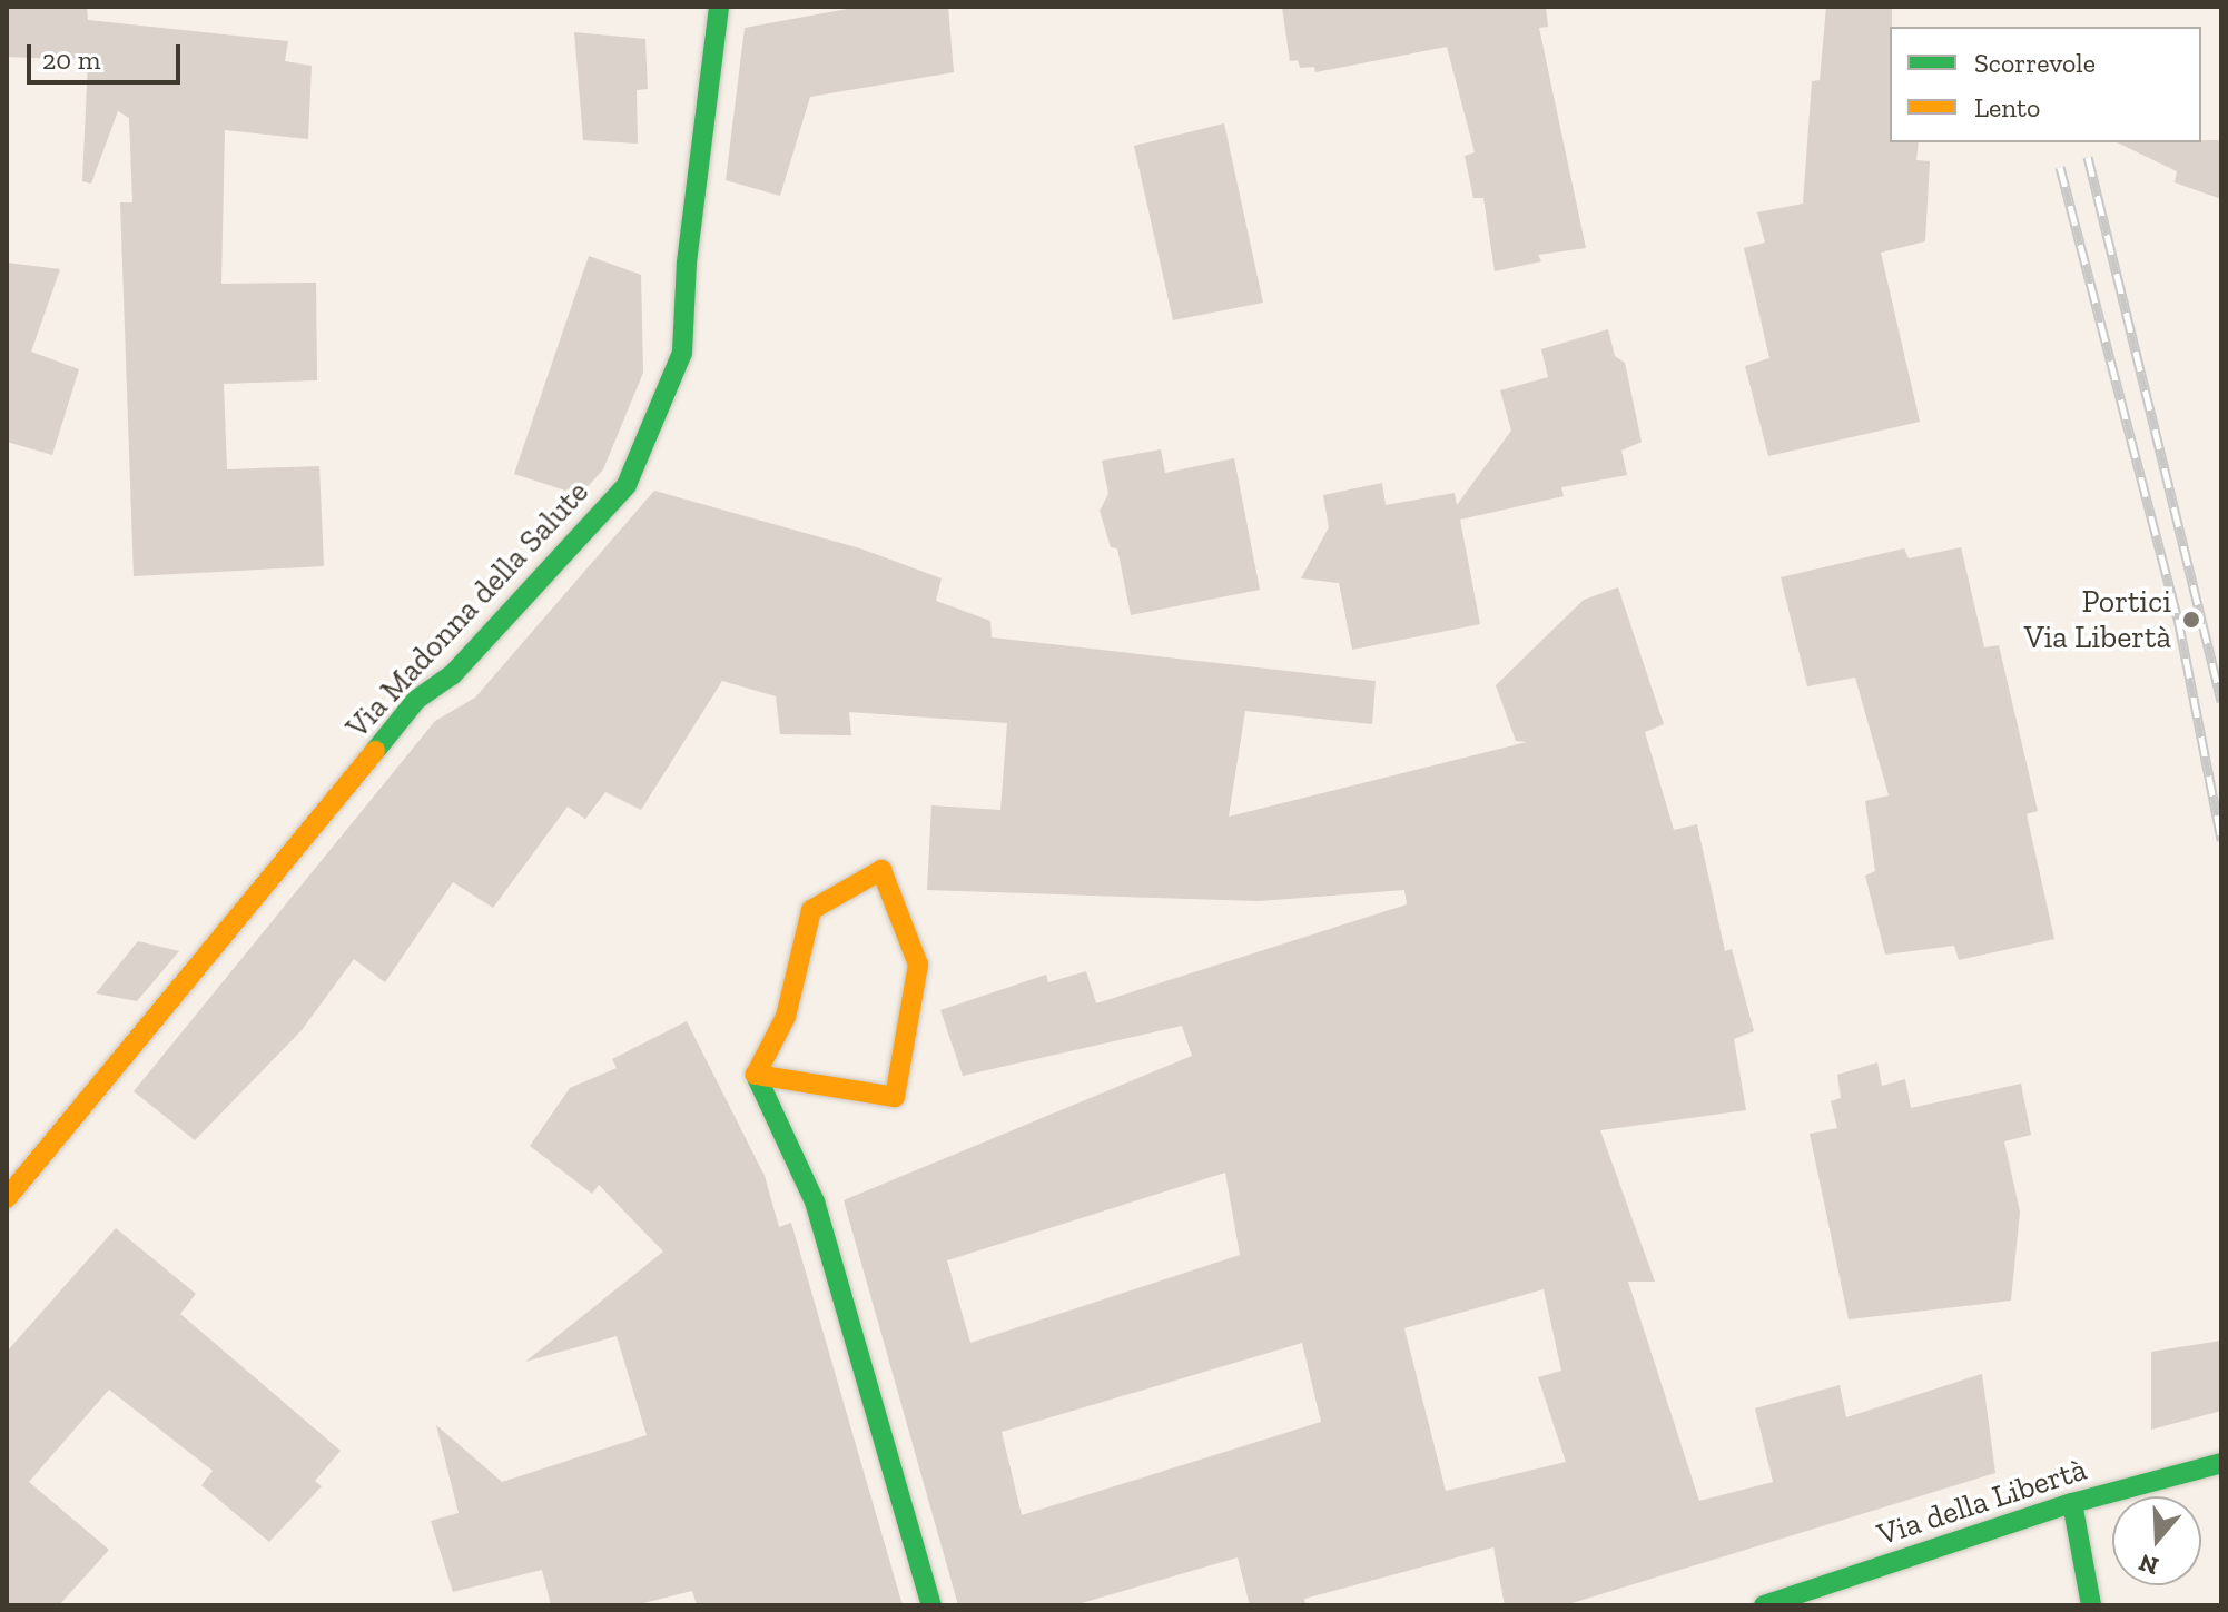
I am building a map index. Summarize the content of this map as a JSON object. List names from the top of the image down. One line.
{"streets":{"street":["Via Madonna della Salute","Via della Libertà"]},"places":["Portici Via Libertà"],"legend":["Scorrevole","Lento"],"scale_bar":"20 m","north":"bottom"}
